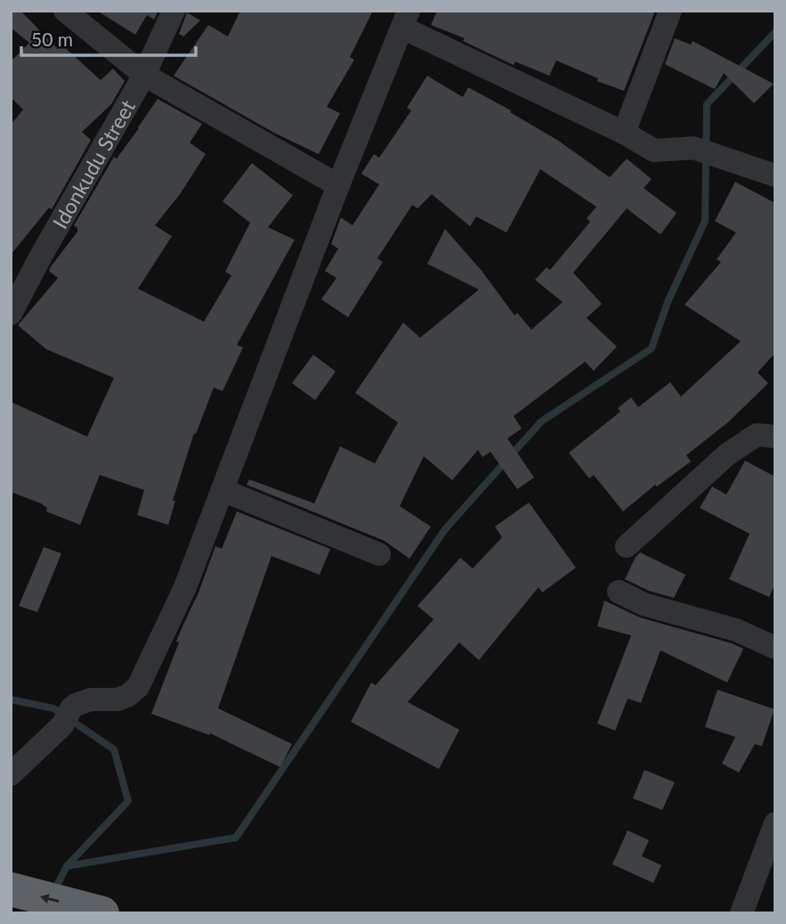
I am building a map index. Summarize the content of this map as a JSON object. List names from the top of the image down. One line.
{"streets":{"street":["Idonkudu Street"]},"scale_bar":"50 m"}
